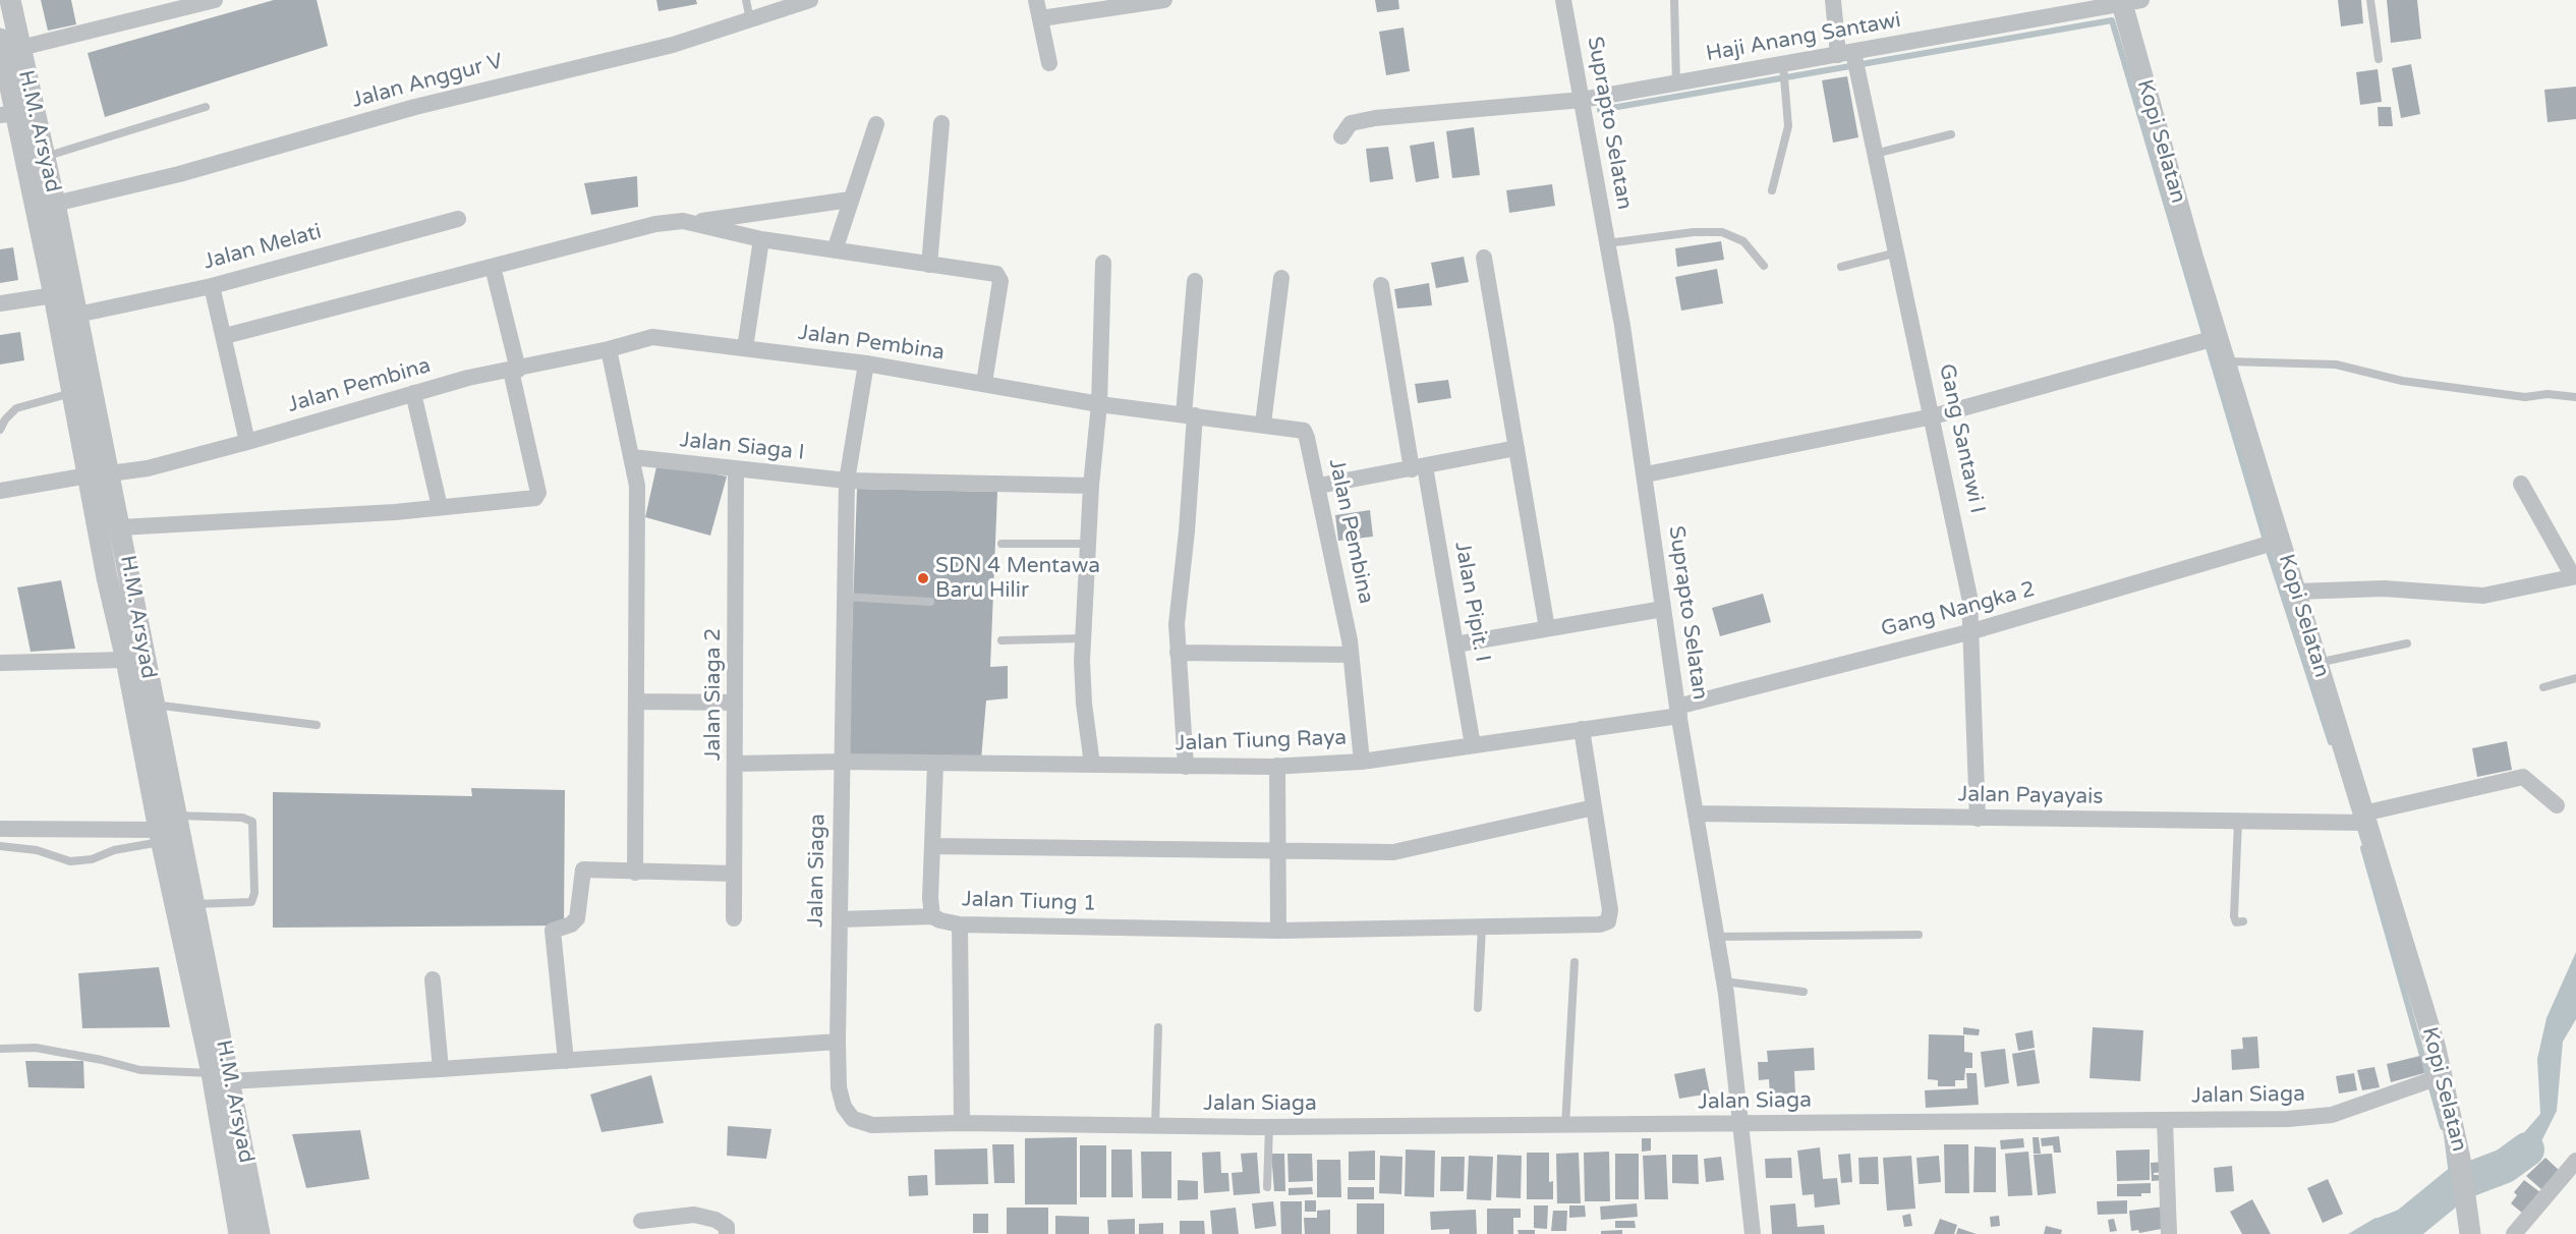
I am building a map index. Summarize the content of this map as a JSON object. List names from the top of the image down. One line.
{"streets":{"street":["Haji Anang Santawi","Jalan Anggur V","Suprapto Selatan","H.M. Arsyad","Kopi Selatan","Jalan Melati","Jalan Pembina","Gang Santawi I","Jalan Siaga I","Jalan Pipit. I","Gang Nangka 2","Jalan Siaga 2","Jalan Tiung Raya","Jalan Payayais","Jalan Siaga","Jalan Tiung 1"]},"crossings":[["Haji Anang Santawi","Suprapto Selatan"],["Haji Anang Santawi","Kopi Selatan"],["Haji Anang Santawi","Gang Santawi I"],["Jalan Anggur V","H.M. Arsyad"],["Suprapto Selatan","Gang Nangka 2"],["Suprapto Selatan","Jalan Tiung Raya"],["Suprapto Selatan","Jalan Payayais"],["Suprapto Selatan","Jalan Siaga"],["H.M. Arsyad","Jalan Melati"],["H.M. Arsyad","Jalan Pembina"],["Kopi Selatan","Gang Nangka 2"],["Kopi Selatan","Jalan Payayais"],["Kopi Selatan","Jalan Siaga"],["Jalan Pembina","Jalan Tiung Raya"],["Jalan Pembina","Jalan Siaga"],["Gang Santawi I","Gang Nangka 2"],["Gang Santawi I","Jalan Payayais"],["Jalan Siaga I","Jalan Siaga 2"],["Jalan Siaga I","Jalan Siaga"],["Jalan Pipit. I","Jalan Tiung Raya"],["Gang Nangka 2","Jalan Tiung Raya"],["Jalan Siaga 2","Jalan Tiung Raya"],["Jalan Tiung Raya","Jalan Siaga"],["Jalan Tiung Raya","Jalan Tiung 1"]],"places":["SDN 4 Mentawa Baru Hilir"]}
